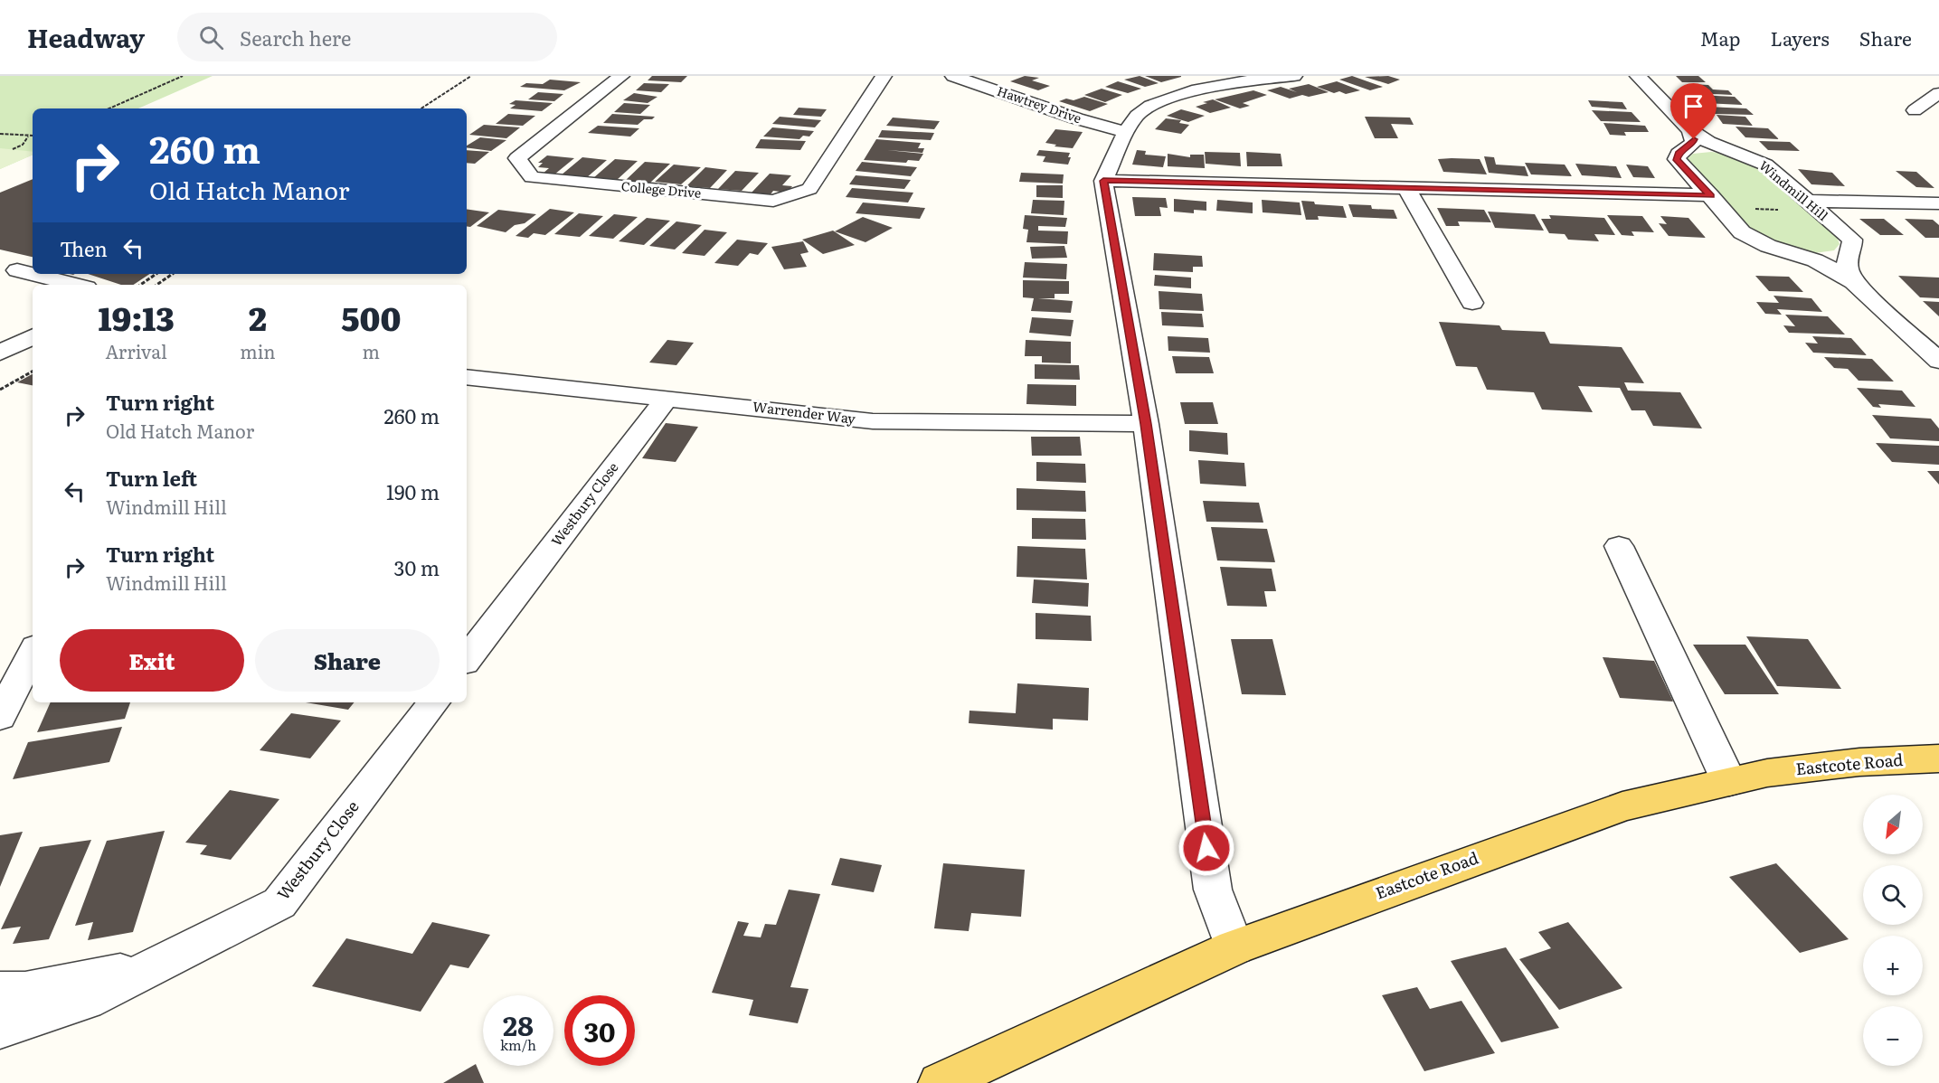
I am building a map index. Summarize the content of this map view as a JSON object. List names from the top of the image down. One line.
{"streets":{"main road":["Eastcote Road"],"street":["Hawtrey Drive","College Drive","Windmill Hill","Warrender Way","Westbury Close"]},"crossings":[["Warrender Way","Westbury Close"]],"north":"bottom left","page":{"header":"Headway","search":"Search here","nav":["Map","Layers","Share"],"turn":["260 m","Old Hatch Manor"],"then":"Then","eta":["19:13","Arrival","2","min","500","m"],"list":[{"name":"Turn right","note":"Old Hatch Manor","value":"260 m"},{"name":"Turn left","note":"Windmill Hill","value":"190 m"},{"name":"Turn right","note":"Windmill Hill","value":"30 m"}],"buttons":["Exit","Share"],"map_buttons":["+","−"],"speed":"28 km/h","limit":"30"}}
